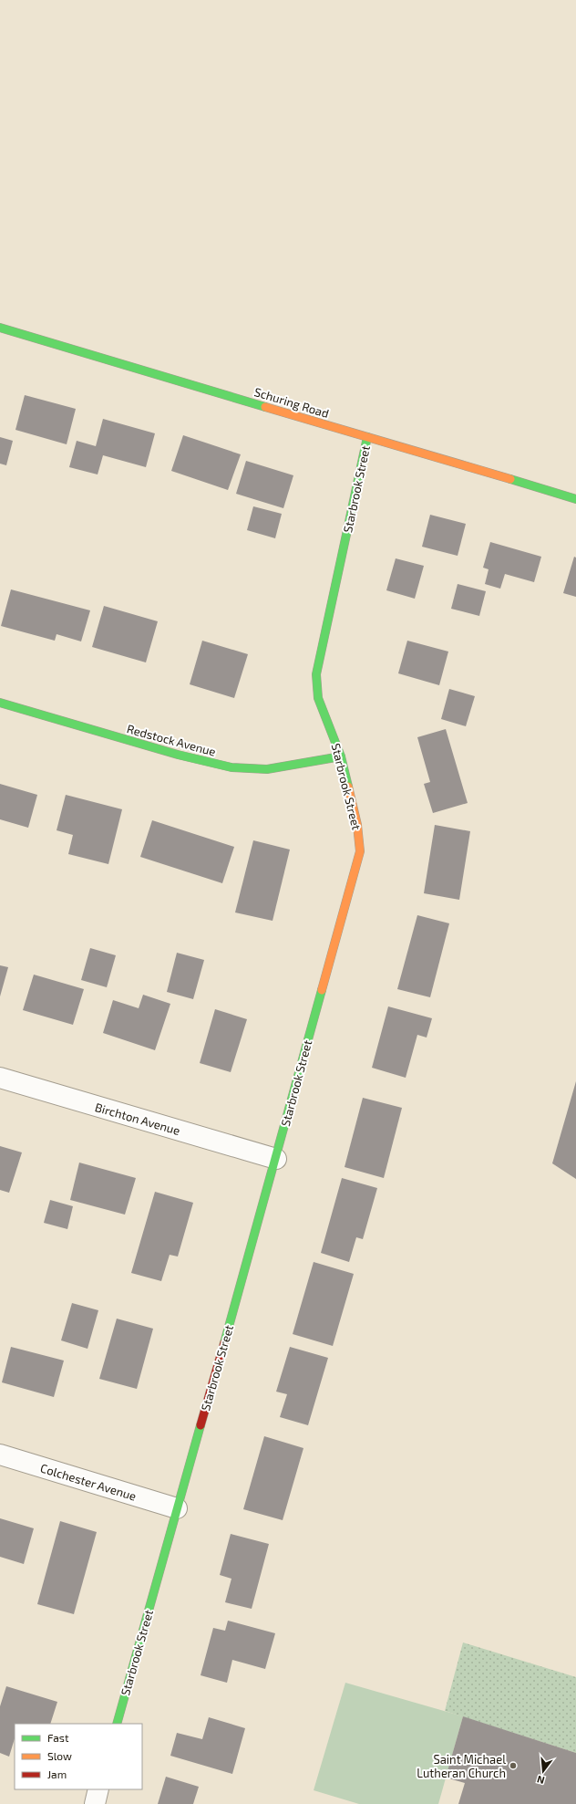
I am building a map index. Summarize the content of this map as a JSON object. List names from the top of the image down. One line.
{"streets":{"street":["Schuring Road","Starbrook Street","Redstock Avenue","Birchton Avenue","Colchester Avenue"]},"crossings":[["Schuring Road","Starbrook Street"],["Starbrook Street","Redstock Avenue"],["Starbrook Street","Birchton Avenue"],["Starbrook Street","Colchester Avenue"]],"places":["Saint Michael Lutheran Church"],"legend":["Fast","Slow","Jam"],"north":"bottom"}
